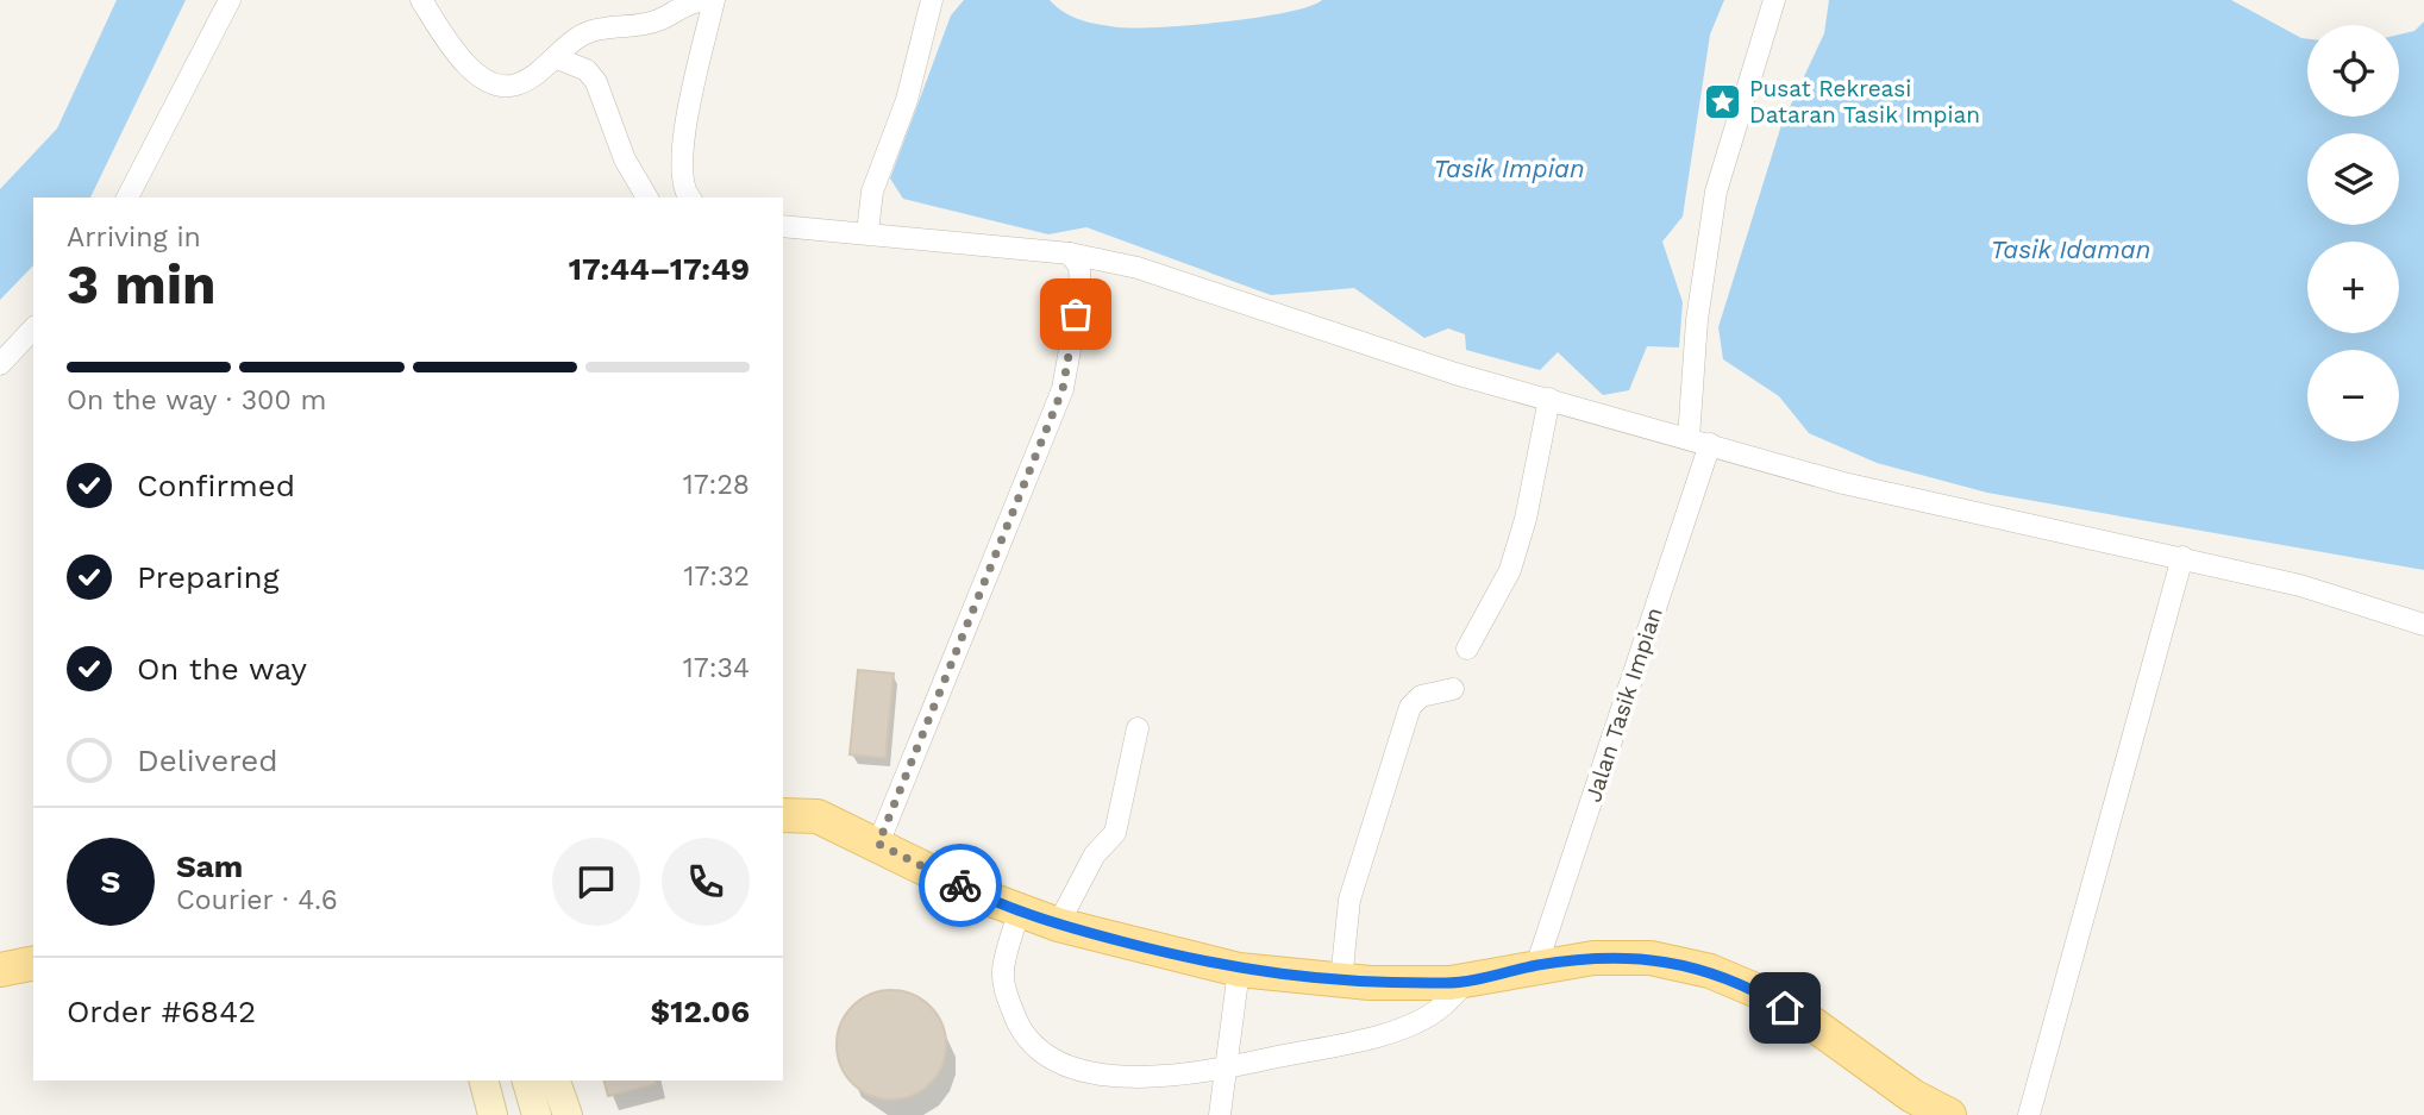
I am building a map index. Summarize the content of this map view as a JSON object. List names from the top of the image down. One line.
{"streets":{"street":["Jalan Tasik Impian"]},"water":["Tasik Impian","Tasik Idaman"],"places":{"place":["Pusat Rekreasi Dataran Tasik Impian"]},"page":{"map_buttons":["+","−"],"heading":["3 min","Arriving in","17:44–17:49"],"panel":["Sam","Courier · 4.6","Order #6842","$12.06"],"bar":"On the way · 300 m","list":[["Confirmed","17:28"],["Preparing","17:32"],["On the way","17:34"],"Delivered"],"round":"S"}}
